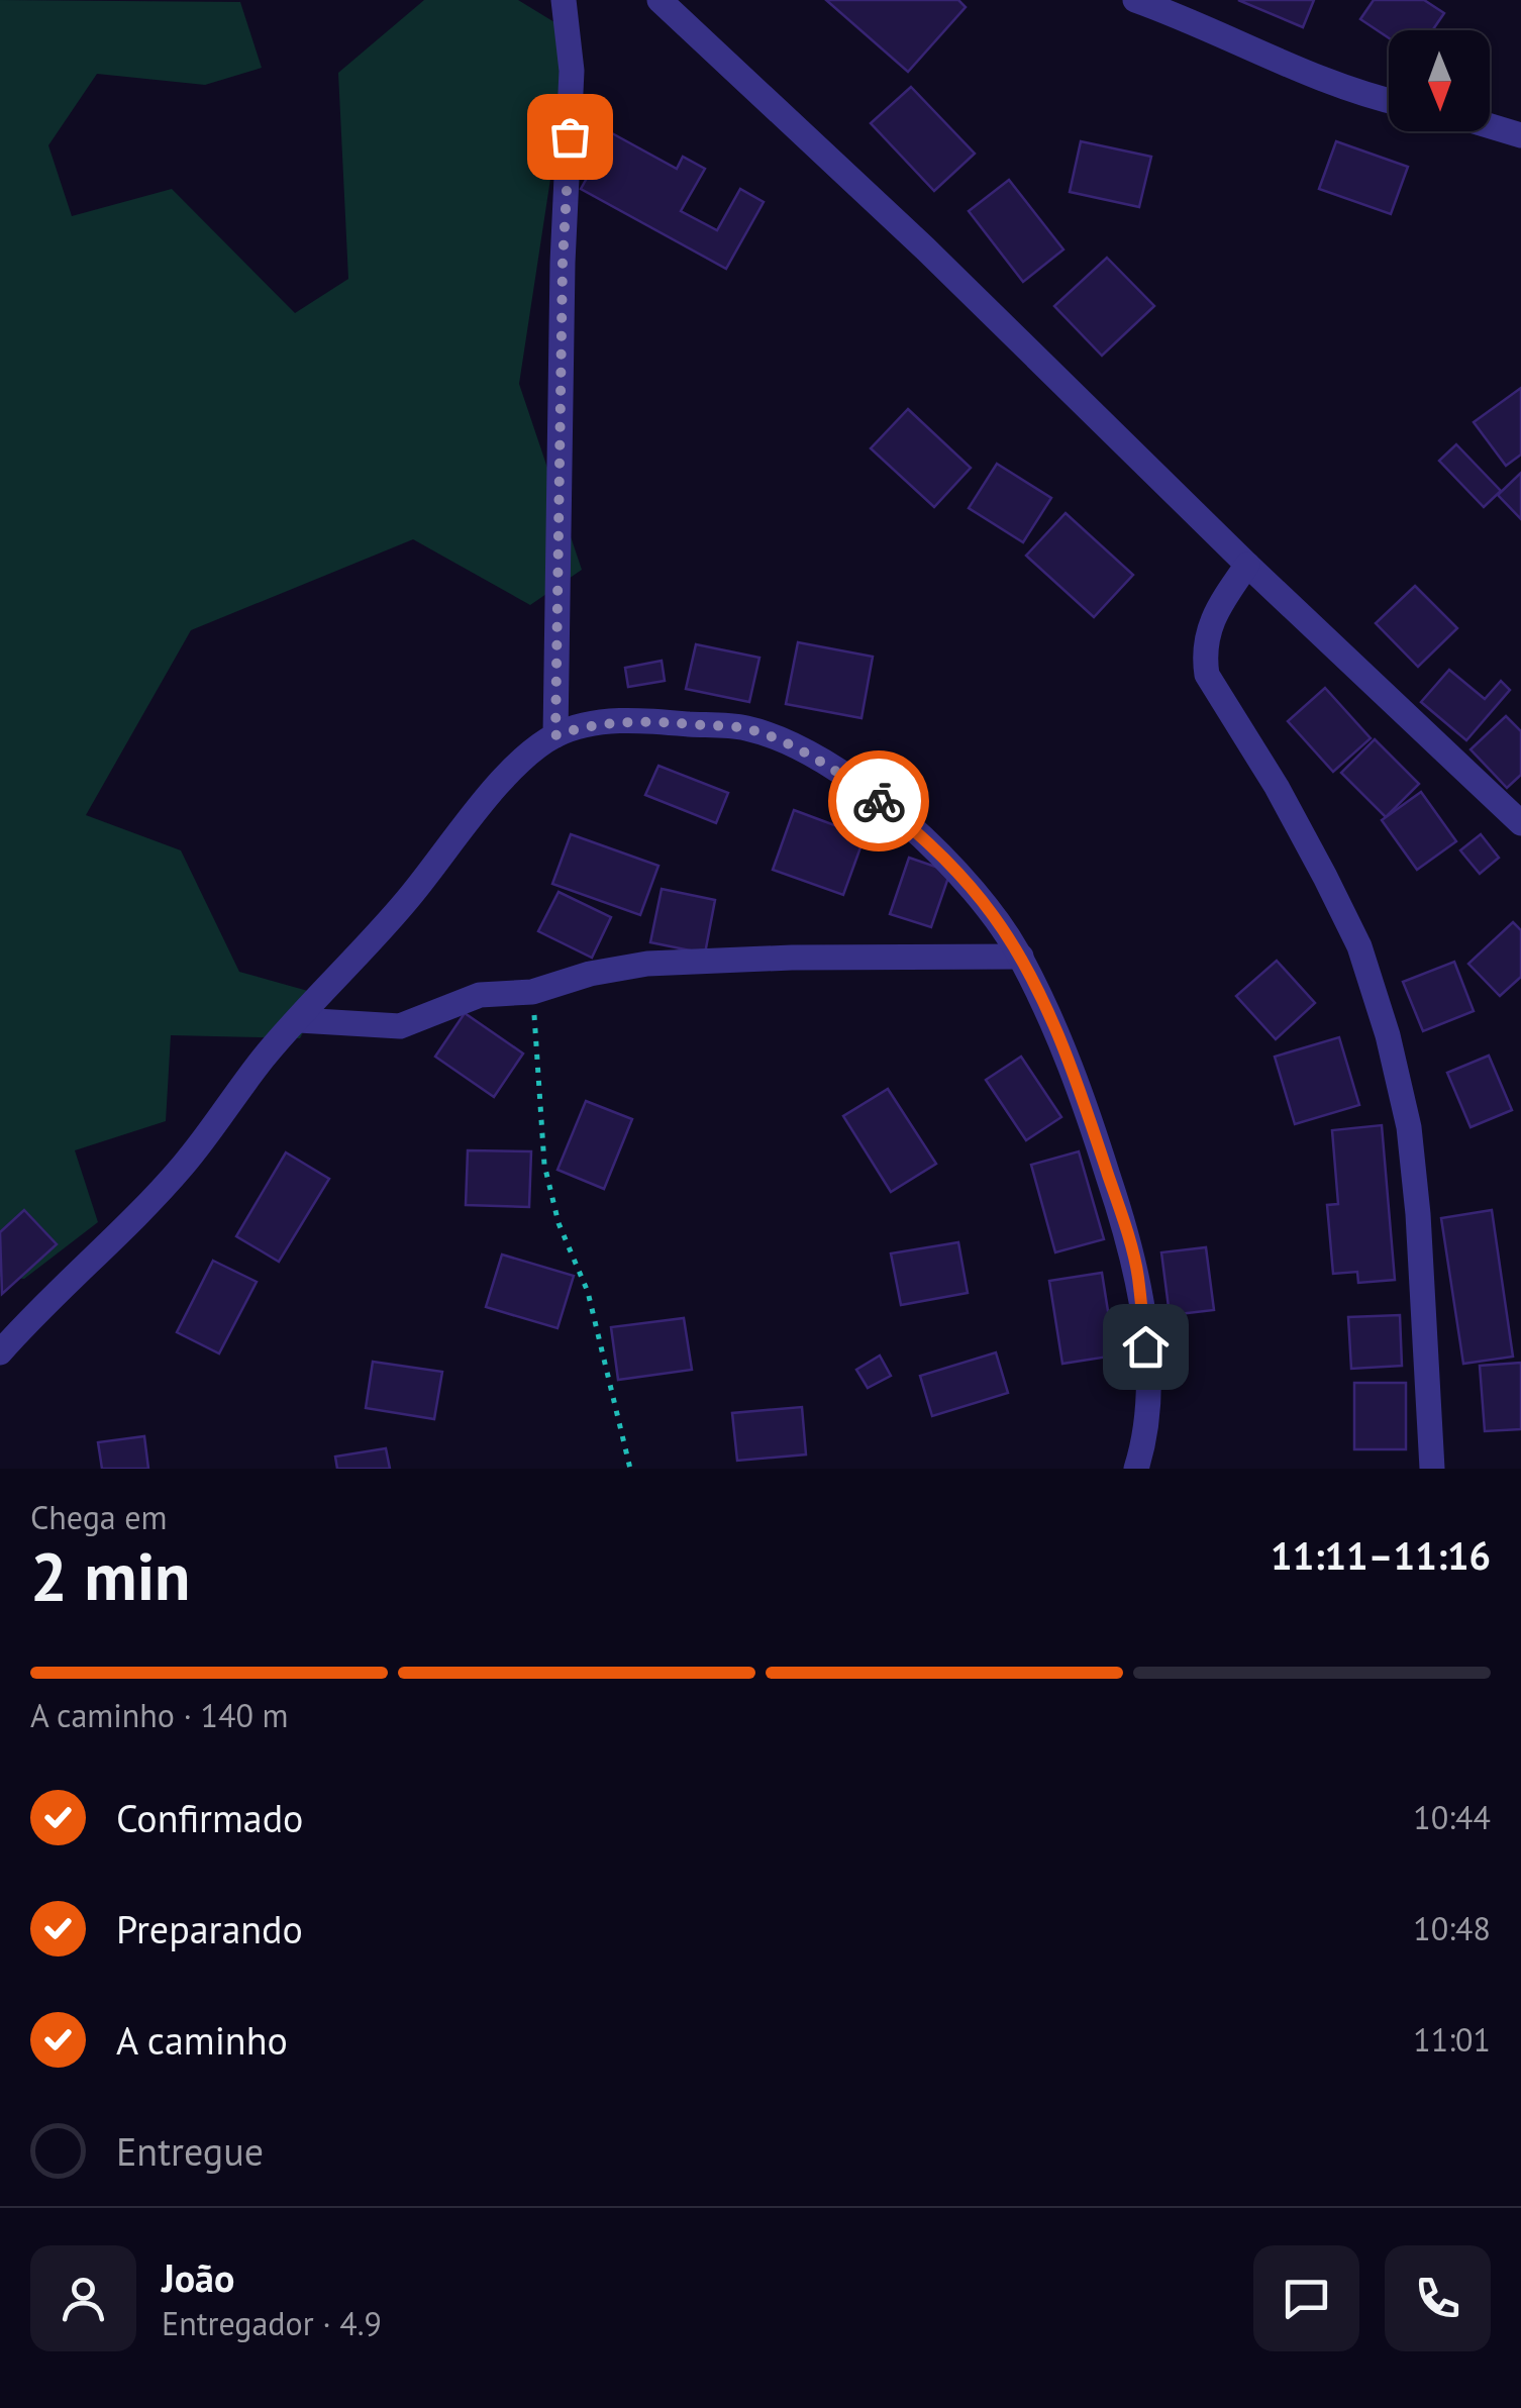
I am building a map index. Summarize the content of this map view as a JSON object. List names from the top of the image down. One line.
{"north":"bottom","page":{"heading":["2 min","Chega em","11:11–11:16"],"panel":["João","Entregador · 4.9"],"bar":"A caminho · 140 m","list":[["Confirmado","10:44"],["Preparando","10:48"],["A caminho","11:01"],"Entregue"]}}
